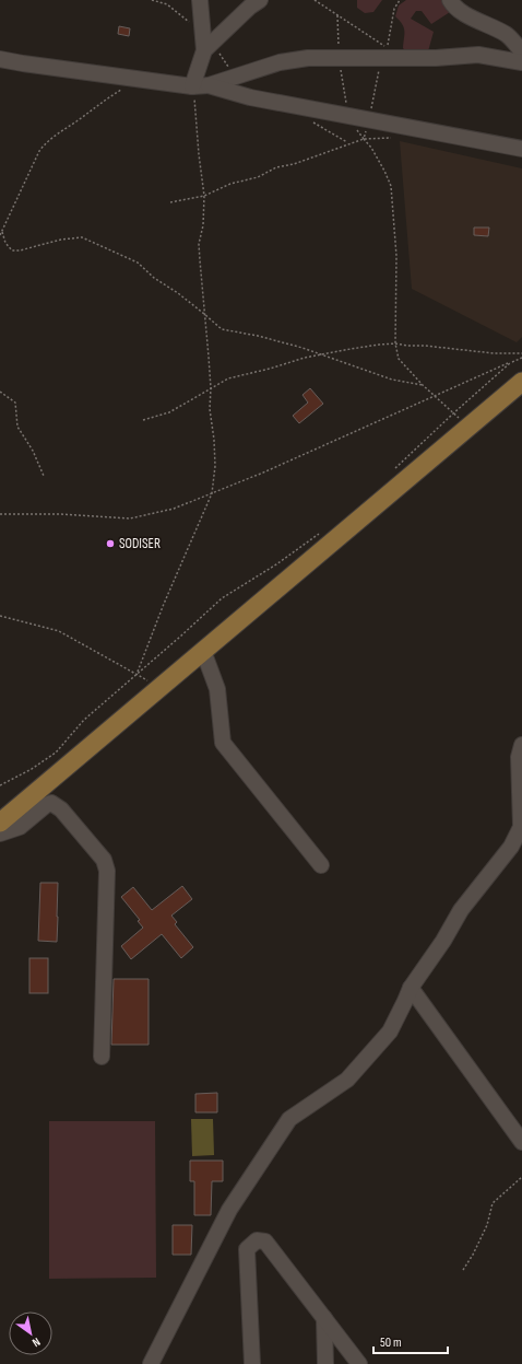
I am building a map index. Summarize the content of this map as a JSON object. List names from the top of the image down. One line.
{"places":["SODISER"],"scale_bar":"50 m","north":"bottom right"}
